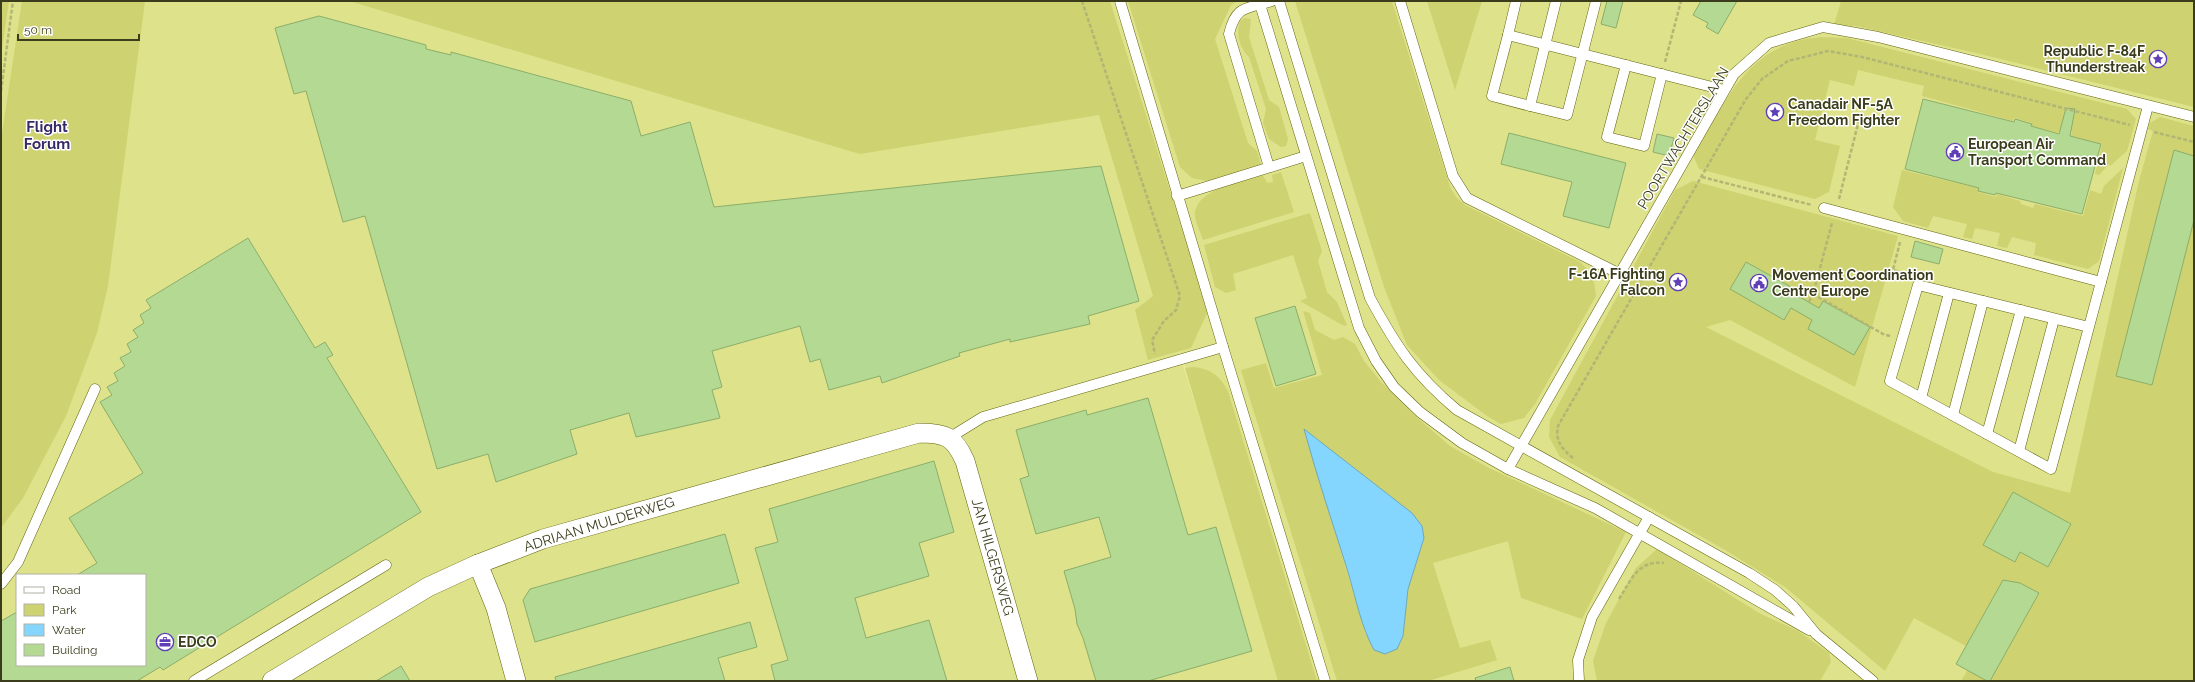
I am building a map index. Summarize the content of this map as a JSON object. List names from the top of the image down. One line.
{"streets":{"street":["ADRIAAN MULDERWEG","JAN HILGERSWEG"],"lane":["POORTWACHTERSLAAN"]},"crossings":[["ADRIAAN MULDERWEG","JAN HILGERSWEG"]],"districts":["Flight Forum"],"places":{"place":["Republic F-84F Thunderstreak","Canadair NF-5A Freedom Fighter","F-16A Fighting Falcon"],"public building":["European Air Transport Command","Movement Coordination Centre Europe"],"office":["EDCO"]},"legend":["Road","Park","Water","Building"],"scale_bar":"50 m"}
